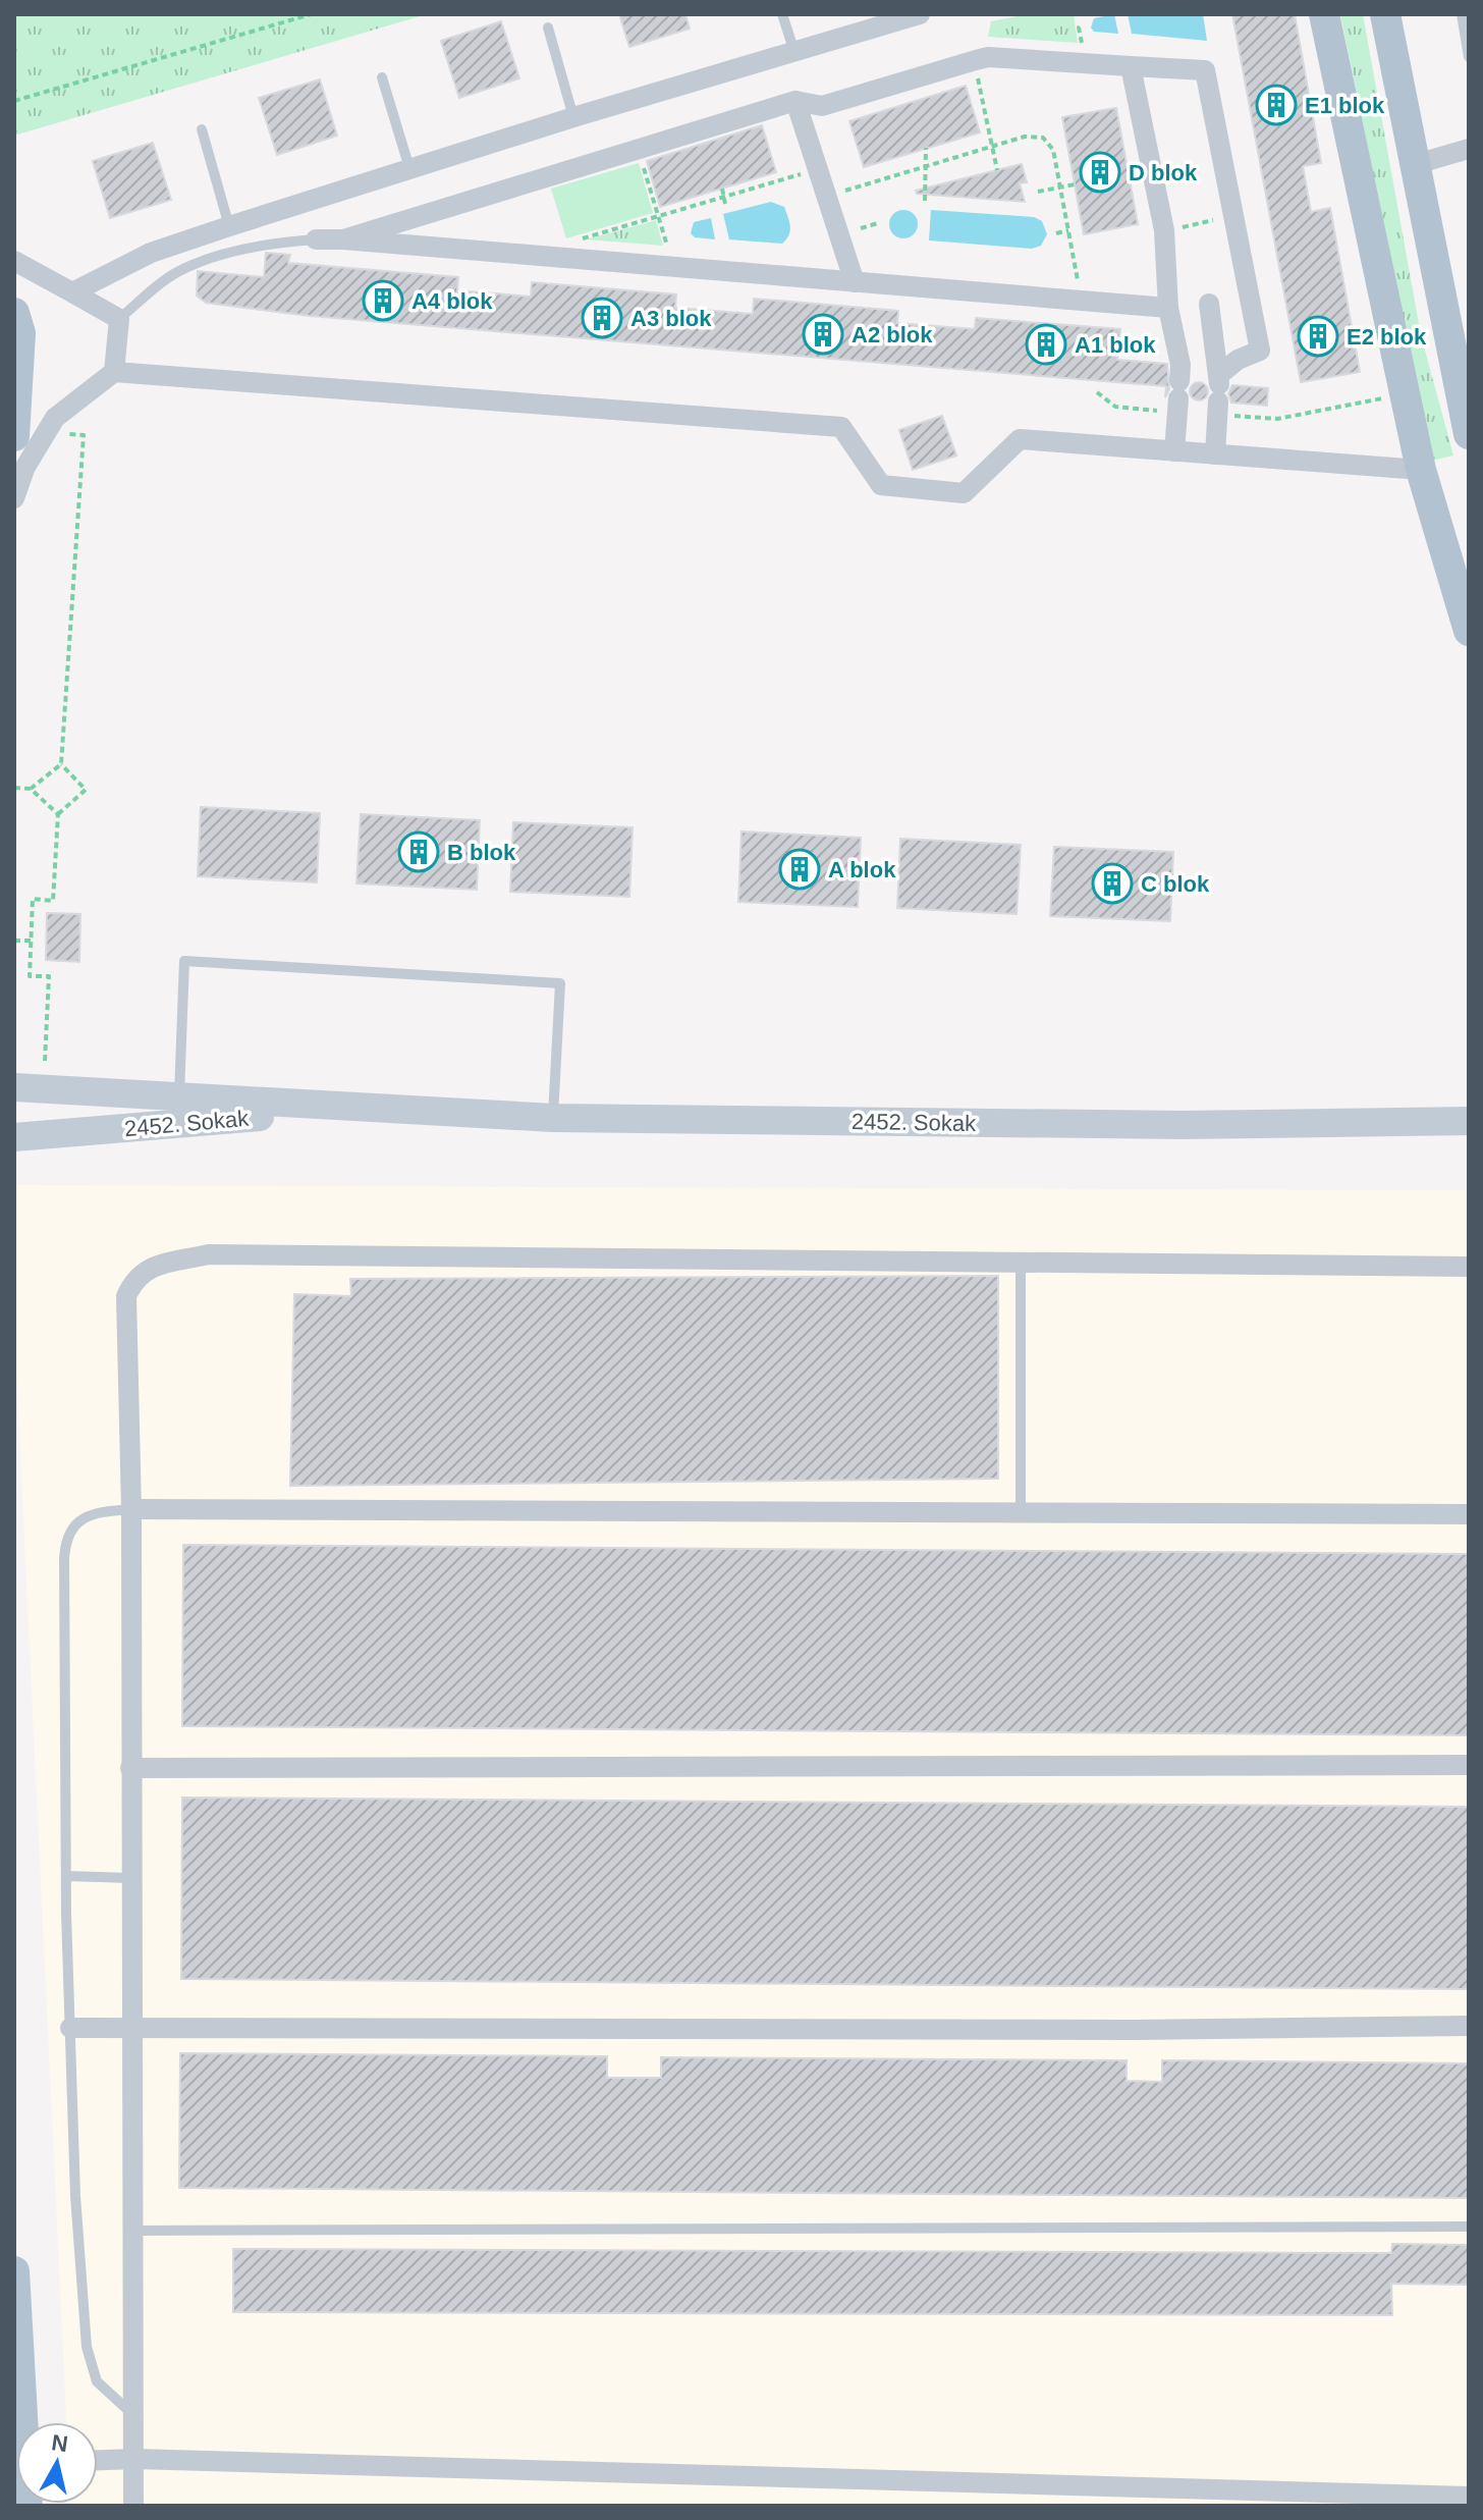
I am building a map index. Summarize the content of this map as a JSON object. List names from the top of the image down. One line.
{"streets":{"main road":["2452. Sokak"]},"places":{"building":["E1 blok","D blok","A4 blok","A3 blok","A2 blok","E2 blok","A1 blok","B blok","A blok","C blok"]},"north":"top"}
